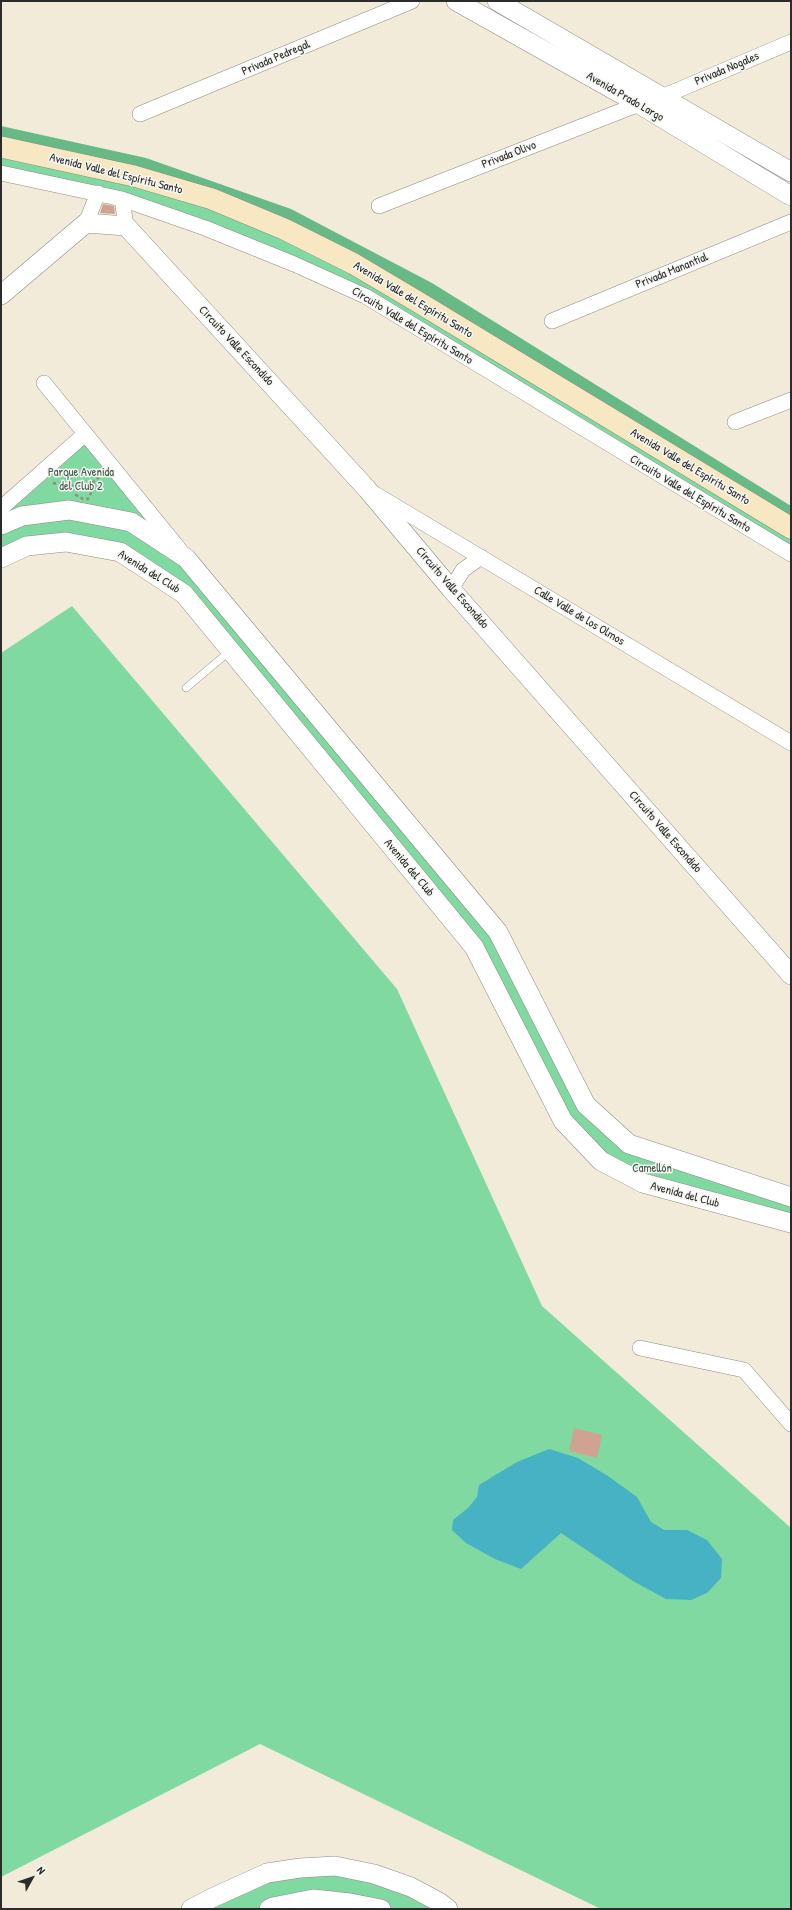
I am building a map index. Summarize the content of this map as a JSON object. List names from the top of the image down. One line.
{"streets":{"main road":["Avenida Valle del Espíritu Santo"],"street":["Privada Pedregal","Privada Nogales","Avenida Prado Largo","Privada Olivo","Privada Manantial","Circuito Valle del Espíritu Santo","Circuito Valle Escondido","Avenida del Club","Calle Valle de los Olmos"]},"crossings":[["Privada Nogales","Avenida Prado Largo"],["Avenida Prado Largo","Privada Olivo"],["Circuito Valle Escondido","Calle Valle de los Olmos"]],"parks":["Parque Avenida del Club 2","Camellón"],"north":"top right"}
